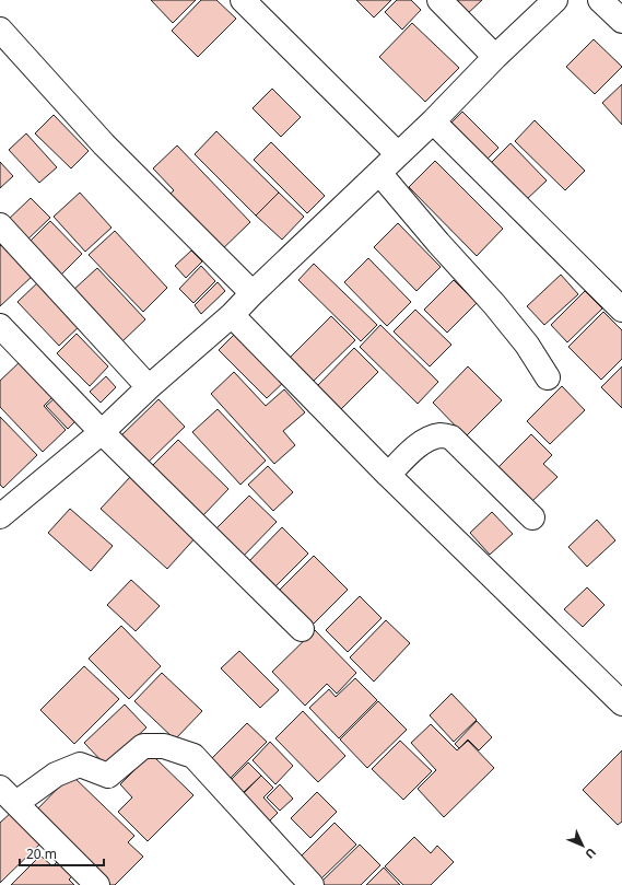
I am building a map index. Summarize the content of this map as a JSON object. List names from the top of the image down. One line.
{"scale_bar":"20 m","north":"bottom right"}
